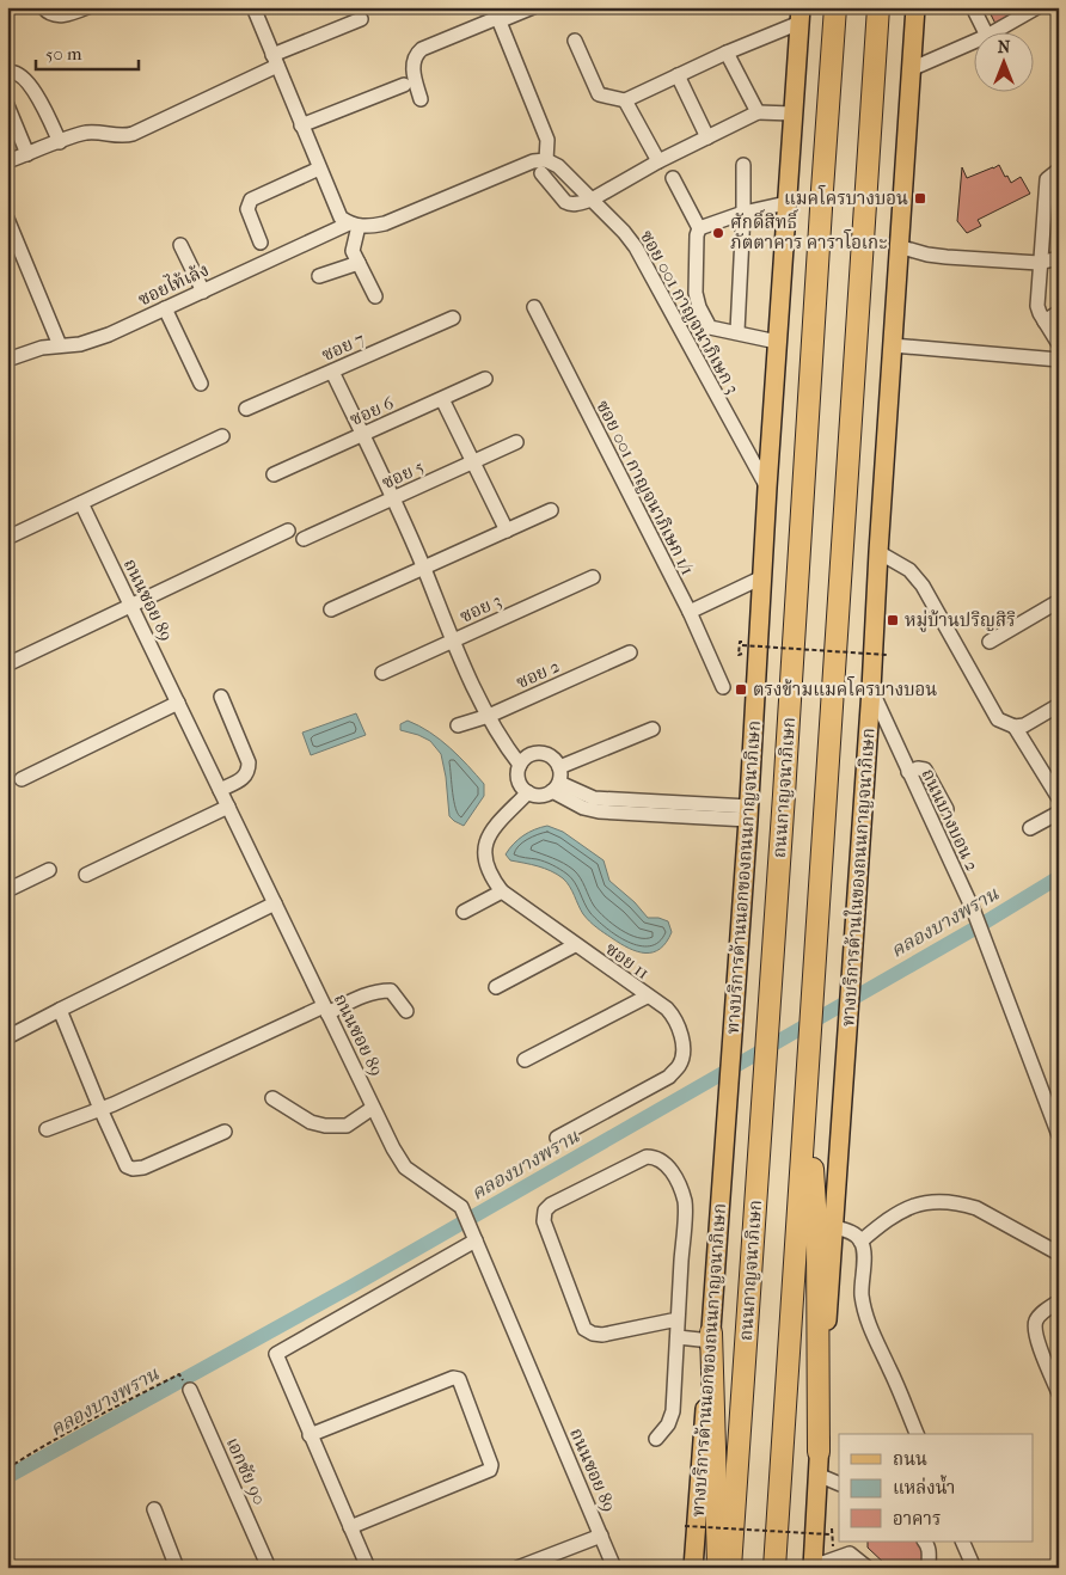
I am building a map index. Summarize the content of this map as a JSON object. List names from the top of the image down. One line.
{"streets":{"highway":["ถนนกาญจนาภิเษก"],"main road":["ทางบริการด้านนอกของถนนกาญจนาภิเษก","ทางบริการด้านในของถนนกาญจนาภิเษก"],"street":["ซอยไท้เล้ง","ซอย 001 กาญจนาภิเษก 3","ซอย 7","ซอย 6","ซอย 5","ซอย 001 กาญจนาภิเษก 1/1","ถนนซอย 89","ซอย 3","ซอย 2","ถนนบางบอน 2","ซอย 11","เอกชัย 90"]},"crossings":[["ซอย 001 กาญจนาภิเษก 3","ทางบริการด้านนอกของถนนกาญจนาภิเษก"],["ถนนบางบอน 2","ทางบริการด้านในของถนนกาญจนาภิเษก"]],"water":["คลองบางพราน"],"places":{"transit":["แมคโครบางบอน","หมู่บ้านปริญสิริ","ตรงข้ามแมคโครบางบอน"],"other":["ศักดิ์สิทธิ์ ภัตตาคาร คาราโอเกะ"]},"legend":["ถนน","แหล่งน้ำ","อาคาร"],"scale_bar":"50 m","north":"top"}
